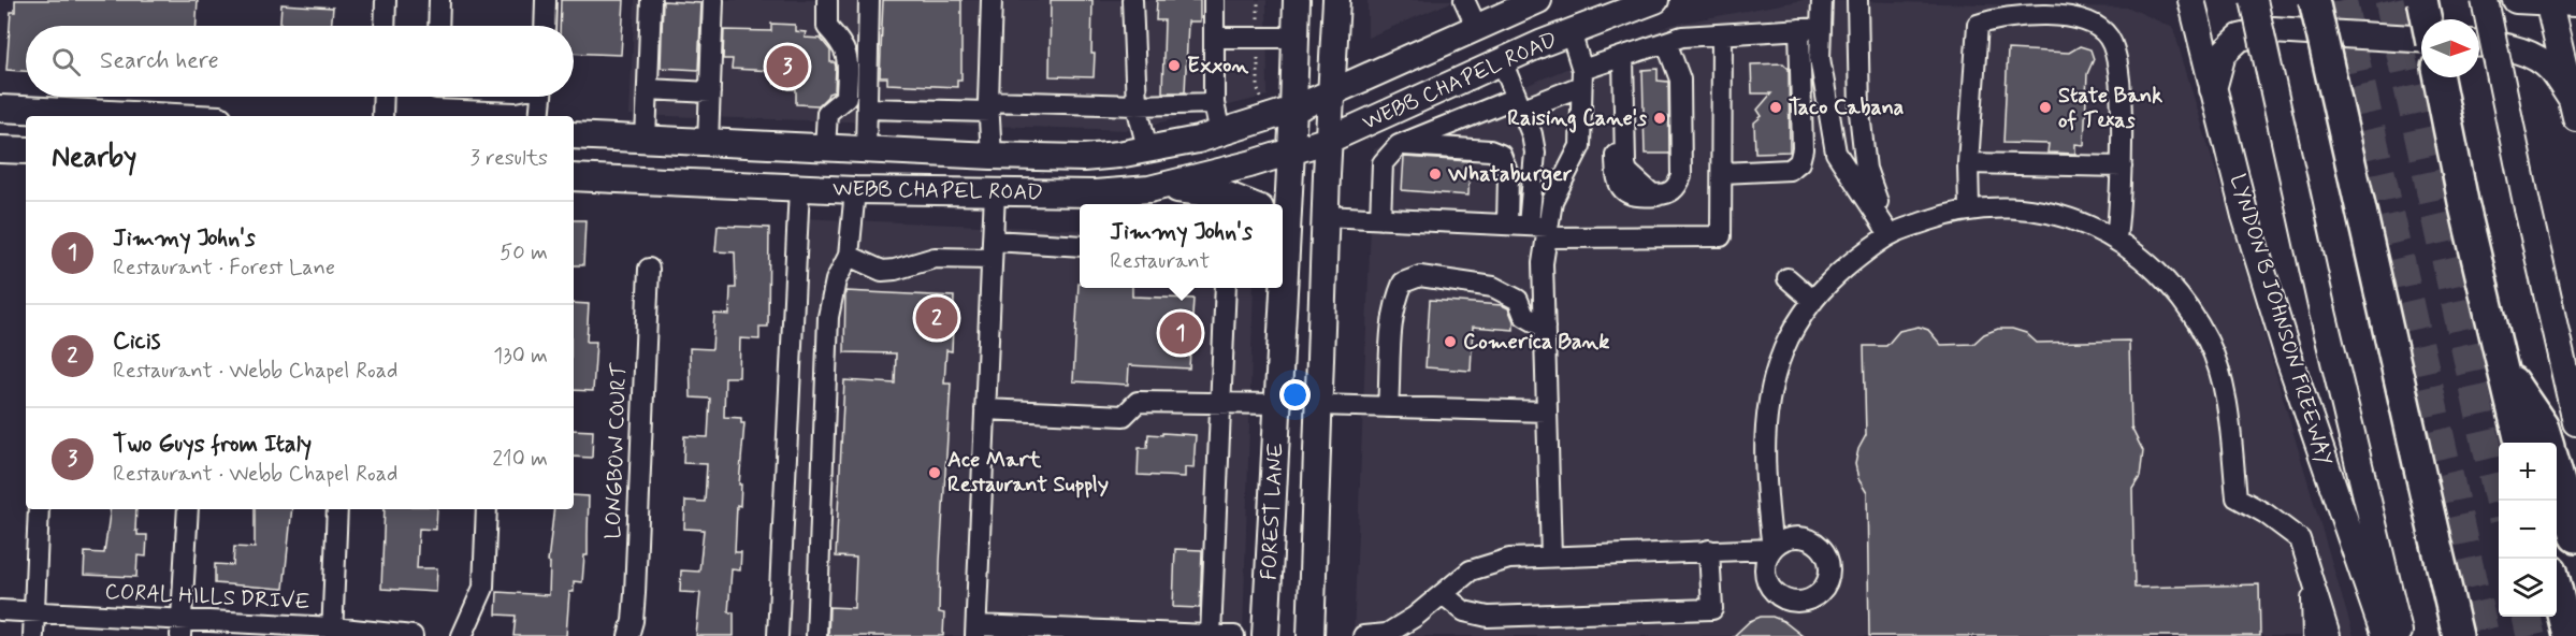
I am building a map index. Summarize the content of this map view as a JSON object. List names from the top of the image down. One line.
{"streets":{"main road":["WEBB CHAPEL ROAD","LYNDON B JOHNSON FREEWAY","FOREST LANE"],"street":["LONGBOW COURT","CORAL HILLS DRIVE"]},"crossings":[["WEBB CHAPEL ROAD","FOREST LANE"]],"places":["Exxon","Taco Cabana","State Bank of Texas","Raising Cane's","Whataburger","Comerica Bank","Ace Mart Restaurant Supply"],"north":"right","page":{"search":"Search here","pins":["3","2","1"],"heading":["Nearby","3 results"],"list":[{"mark":"1","name":"Jimmy John's","note":"Restaurant · Forest Lane","value":"50 m"},{"mark":"2","name":"Cicis","note":"Restaurant · Webb Chapel Road","value":"130 m"},{"mark":"3","name":"Two Guys from Italy","note":"Restaurant · Webb Chapel Road","value":"210 m"}],"popup":["Jimmy John's","Restaurant"],"map_buttons":["+","−"]}}
